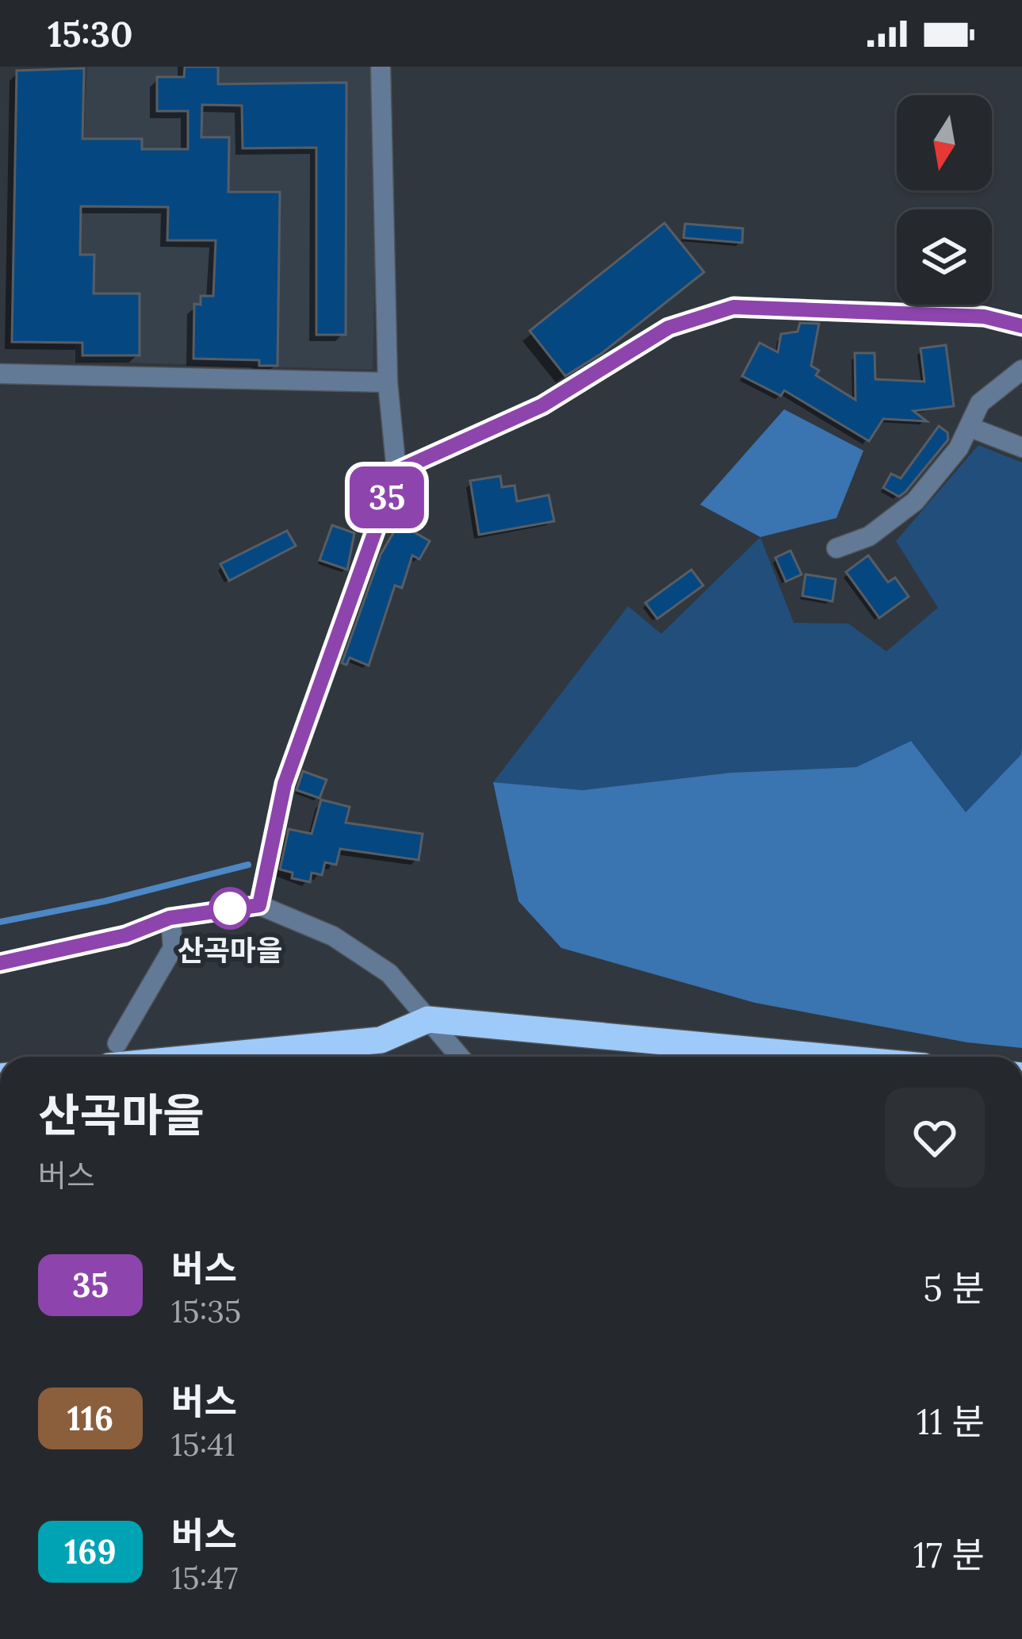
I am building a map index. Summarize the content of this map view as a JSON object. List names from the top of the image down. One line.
{"places":["산곡마을"],"lines":["bus line 35"],"north":"bottom","page":{"status":"15:30","on_map":"35","heading":["산곡마을","버스"],"list":[{"mark":"35","name":"버스","note":"15:35","value":"5 분"},{"mark":"116","name":"버스","note":"15:41","value":"11 분"},{"mark":"169","name":"버스","note":"15:47","value":"17 분"}]}}
